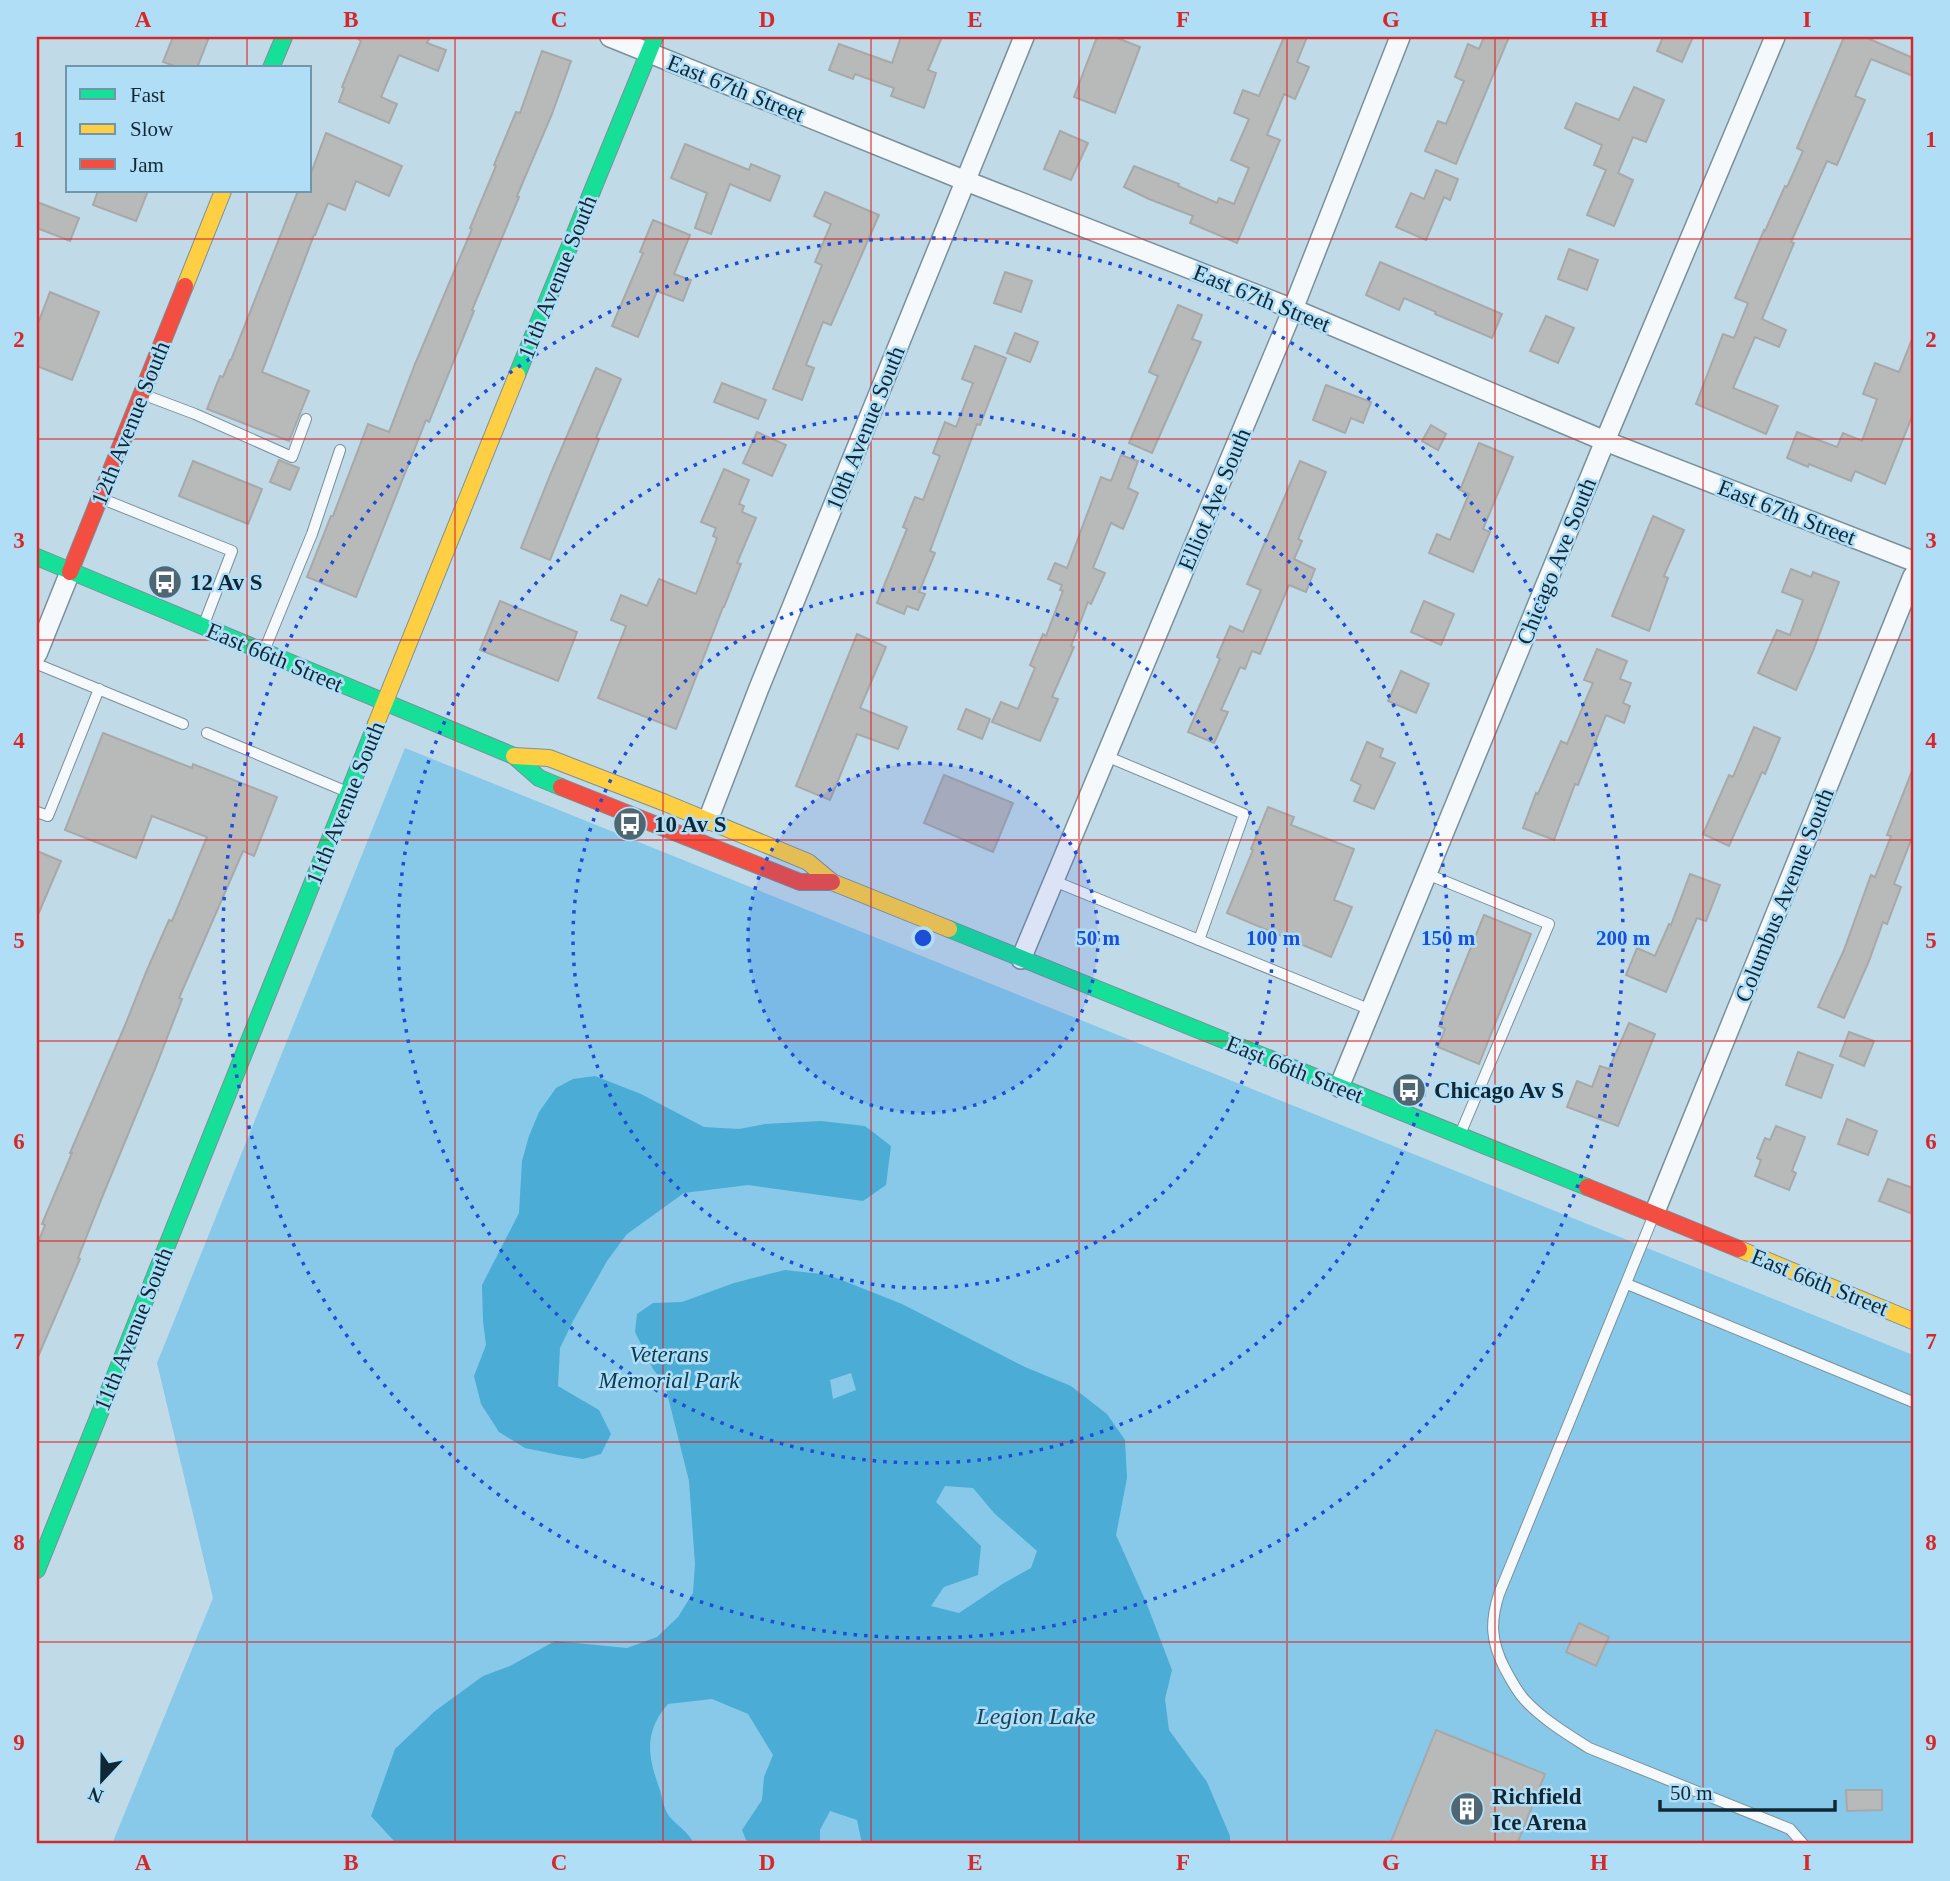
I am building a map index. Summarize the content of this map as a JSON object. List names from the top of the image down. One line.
{"streets":{"main road":["11th Avenue South","12th Avenue South","East 66th Street"],"street":["East 67th Street","10th Avenue South","Elliot Ave South","Chicago Ave South","Columbus Avenue South"]},"crossings":[["East 67th Street","11th Avenue South"],["East 67th Street","10th Avenue South"],["East 67th Street","Elliot Ave South"],["East 67th Street","Chicago Ave South"],["11th Avenue South","East 66th Street"],["12th Avenue South","East 66th Street"],["10th Avenue South","East 66th Street"],["Elliot Ave South","East 66th Street"],["Chicago Ave South","East 66th Street"],["East 66th Street","Columbus Avenue South"]],"water":["Legion Lake"],"parks":["Veterans Memorial Park"],"places":{"bus stop":["12 Av S","10 Av S","Chicago Av S"],"building":["Richfield Ice Arena"]},"legend":["Fast","Slow","Jam"],"scale_bar":"50 m","north":"bottom","grid":{"columns":["A","B","C","D","E","F","G","H","I"],"rows":["1","2","3","4","5","6","7","8","9"]},"rings":["50 m","100 m","150 m","200 m"]}
